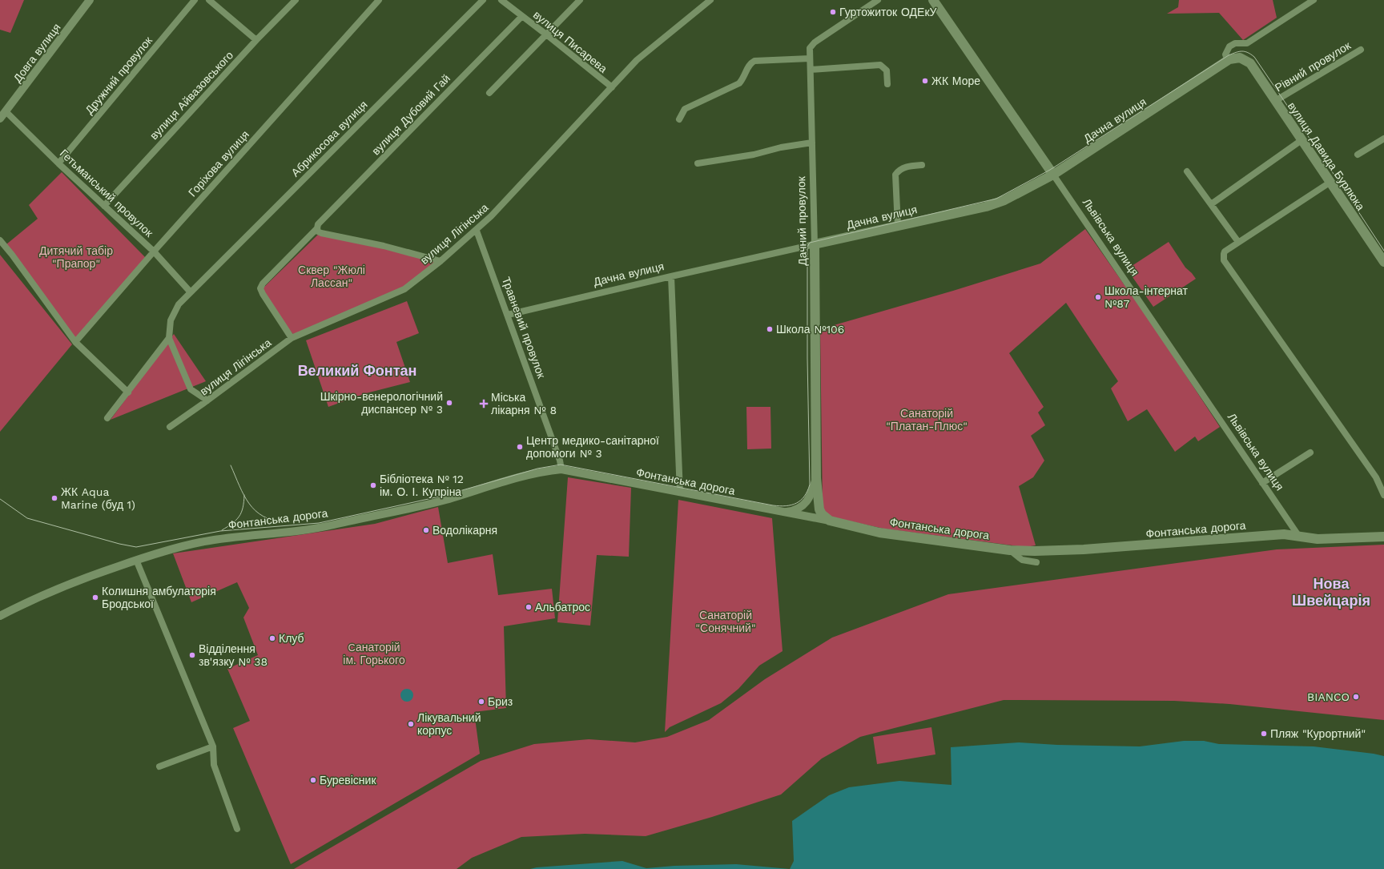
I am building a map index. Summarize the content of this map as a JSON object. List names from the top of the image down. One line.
{"streets":{"main road":["Дачна вулиця","вулиця Давида Бурлюка","Дачний провулок","Львівська вулиця","Фонтанська дорога"],"street":["вулиця Писарева","Довга вулиця","Рівний провулок","Дружний провулок","вулиця Айвазовського","вулиця Дубовий Гай","Абрикосова вулиця","Горіхова вулиця","Гетьманський провулок","вулиця Лігінська","Травневий провулок"]},"crossings":[["вулиця Писарева","вулиця Дубовий Гай"],["вулиця Писарева","вулиця Лігінська"],["Довга вулиця","Гетьманський провулок"],["Рівний провулок","вулиця Давида Бурлюка"],["Дружний провулок","Гетьманський провулок"],["вулиця Айвазовського","Гетьманський провулок"],["вулиця Дубовий Гай","вулиця Лігінська"],["Дачна вулиця","вулиця Давида Бурлюка"],["Дачна вулиця","Дачний провулок"],["Дачна вулиця","Львівська вулиця"],["Дачна вулиця","Травневий провулок"],["Абрикосова вулиця","Гетьманський провулок"],["Горіхова вулиця","Гетьманський провулок"],["Дачний провулок","Фонтанська дорога"],["вулиця Лігінська","Травневий провулок"],["Львівська вулиця","Фонтанська дорога"],["Травневий провулок","Фонтанська дорога"]],"districts":["Великий Фонтан","Нова Швейцарія"],"parks":["Дитячий табір \"Прапор\"","Сквер \"Жюлі Лассан\"","Санаторій \"Платан-Плюс\"","Санаторій \"Сонячний\"","Cанаторій ім. Горького"],"places":{"other":["Гуртожиток ОДЕкУ","ЖК Море","Школа-інтернат №87","Школа №106","Шкірно-венерологічний диспансер № 3","Центр медико-санітарної допомоги № 3","Бібліотека № 12 ім. О. І. Купріна","ЖК Aqua Marine (буд 1)","Водолікарня","Колишня амбулаторія Бродської","Альбатрос","Клуб","Відділення зв'язку № 38","BIANCO","Бриз","Лікувальний корпус","Пляж \"Курортний\"","Буревісник"],"health":["Міська лікарня № 8"]}}
